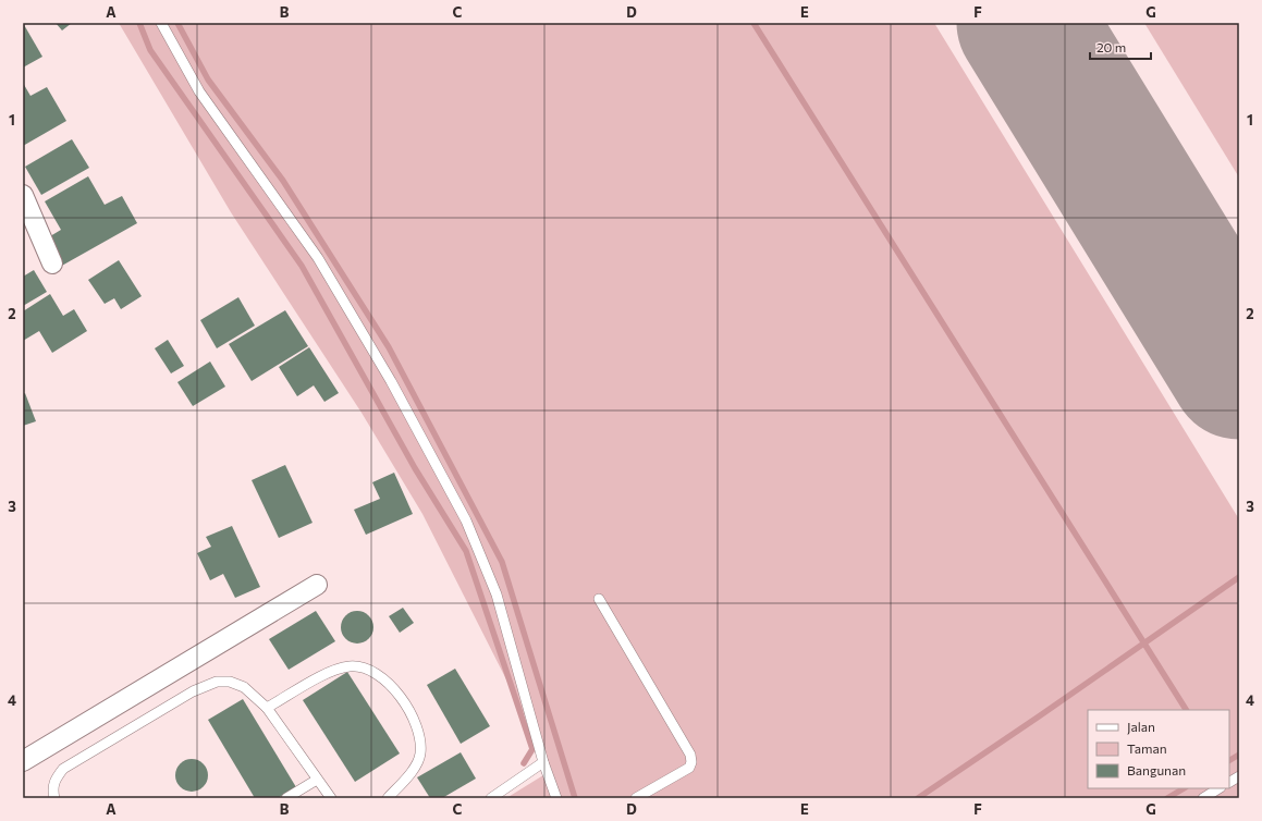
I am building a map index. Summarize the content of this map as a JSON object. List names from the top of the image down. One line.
{"legend":["Jalan","Taman","Bangunan"],"scale_bar":"20 m","grid":{"columns":["A","B","C","D","E","F","G"],"rows":["1","2","3","4"]}}
